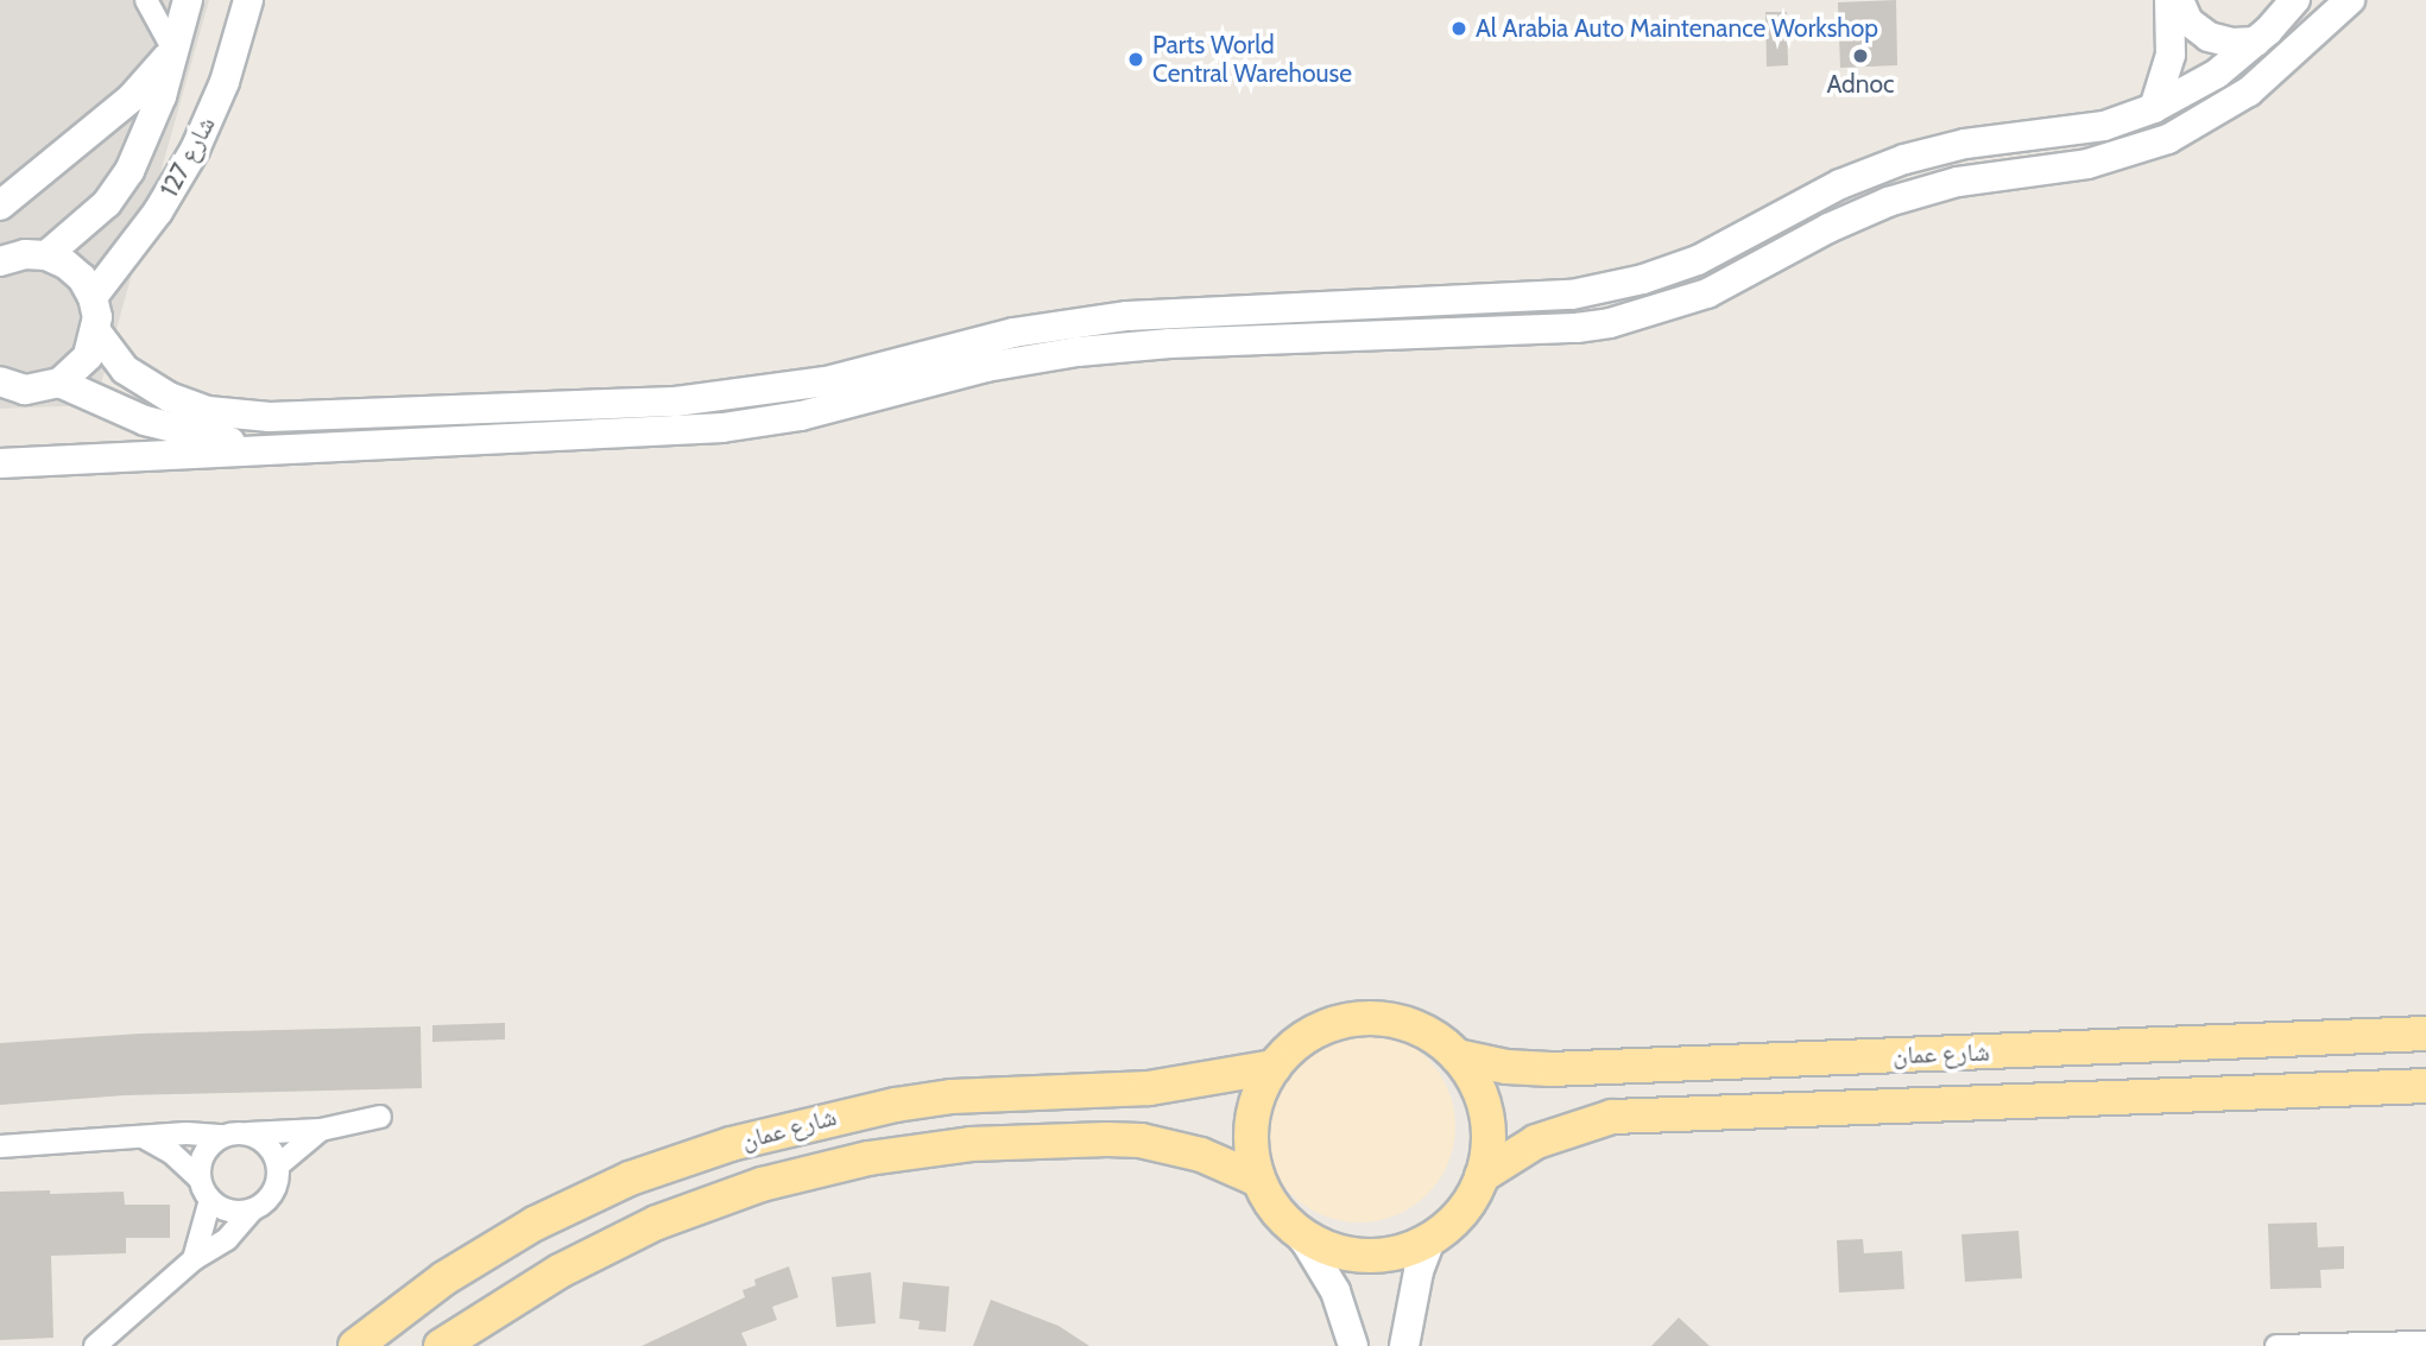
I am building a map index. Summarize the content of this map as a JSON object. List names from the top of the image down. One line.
{"streets":{"main road":["شارع عمان"],"street":["شارع 127"]},"places":["Al Arabia Auto Maintenance Workshop","Adnoc","Parts World Central Warehouse"]}
